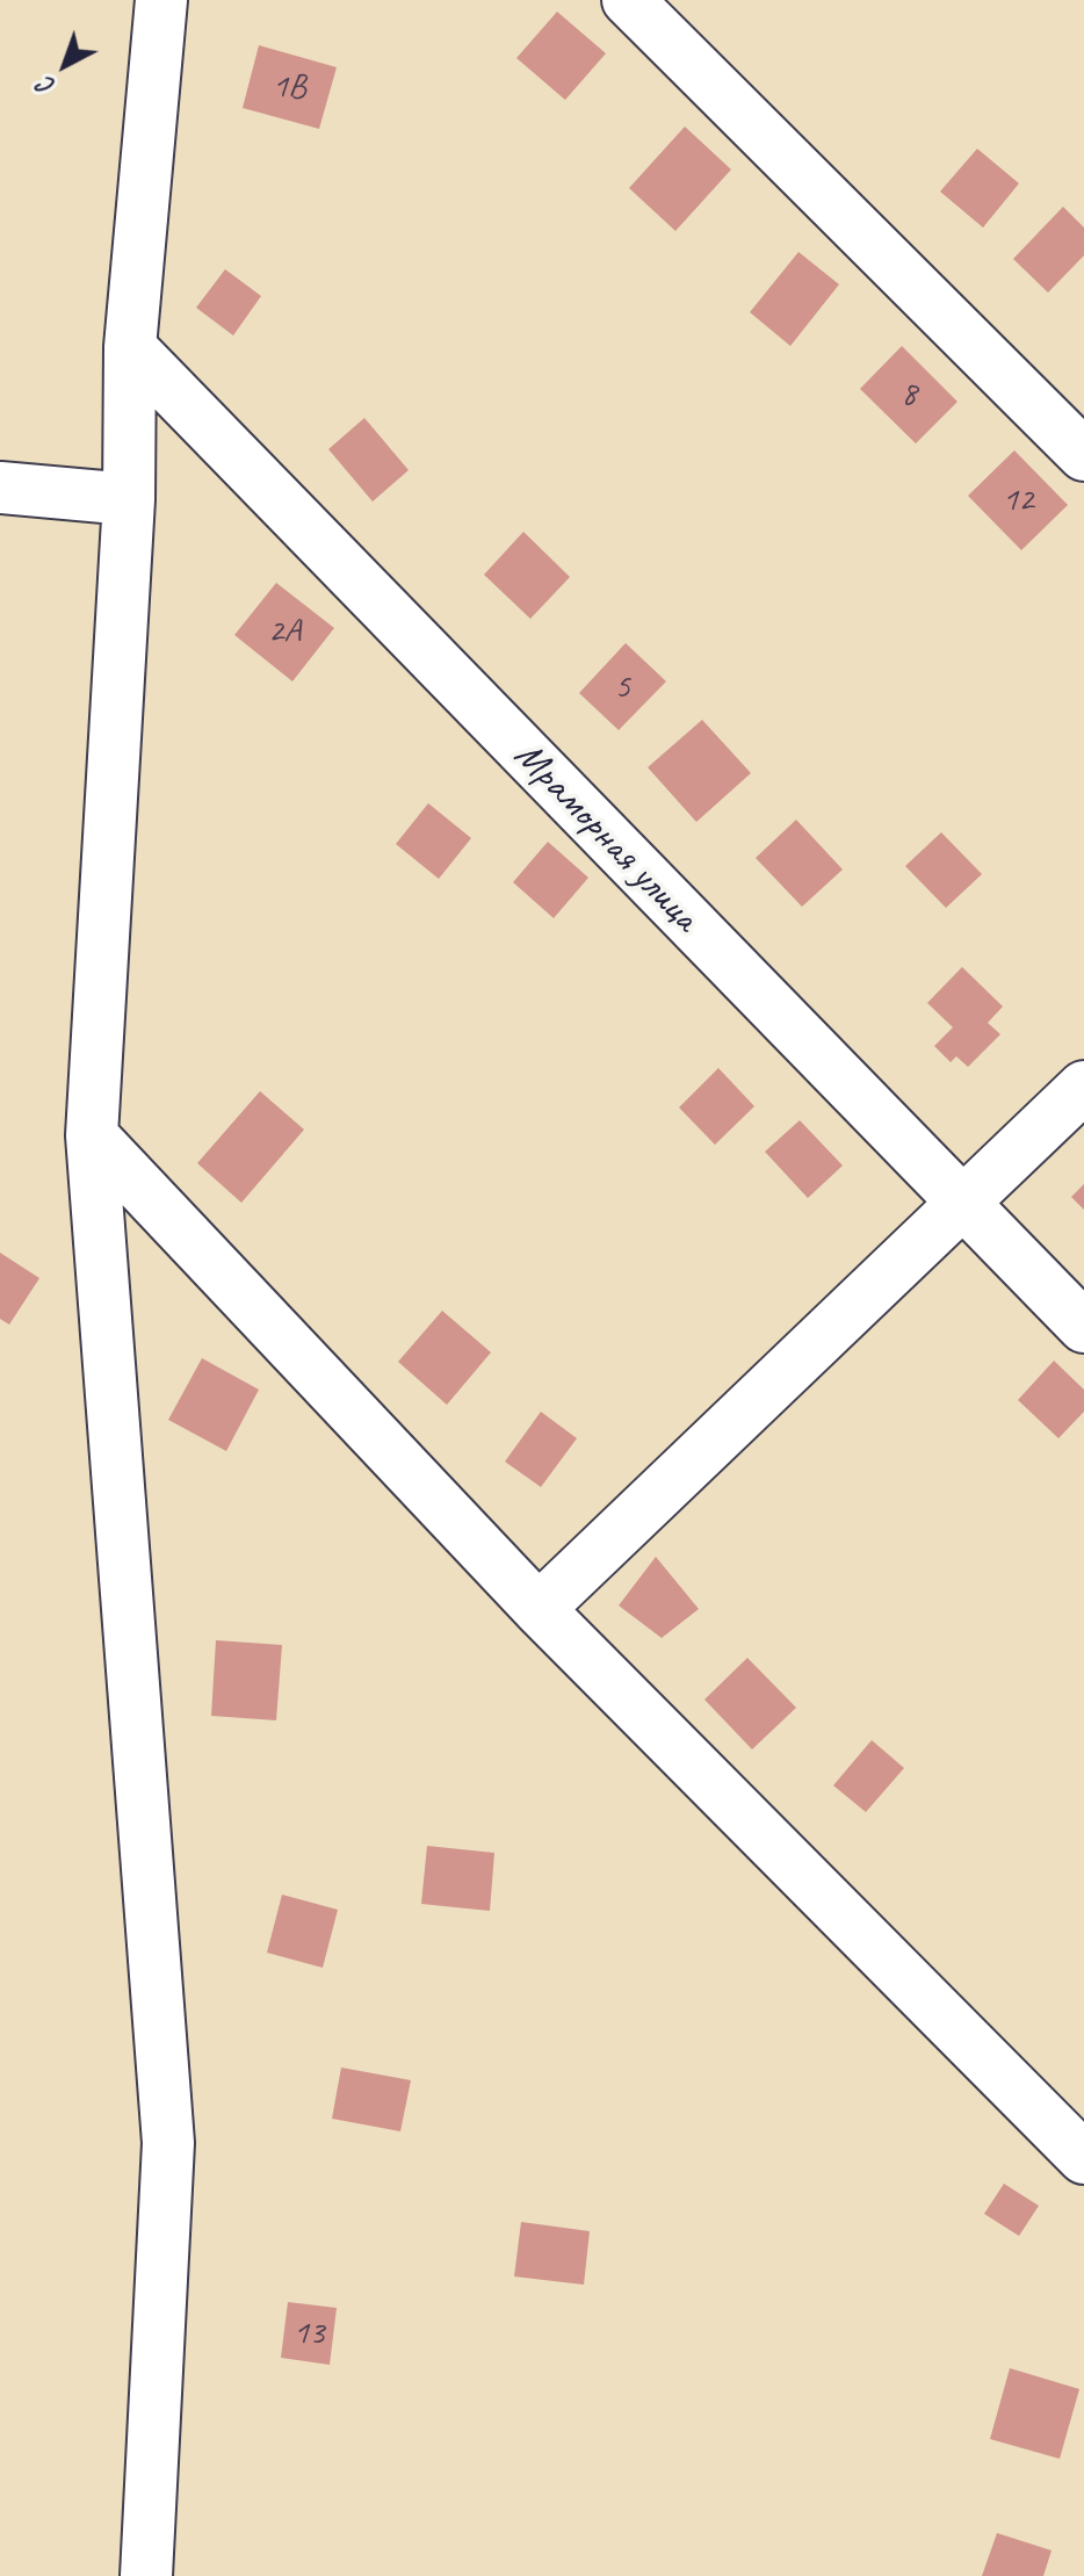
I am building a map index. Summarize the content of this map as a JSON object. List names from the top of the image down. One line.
{"streets":{"street":["Мраморная улица"]},"house_numbers":["1В","8","12","2А","5","13"],"north":"bottom left"}
